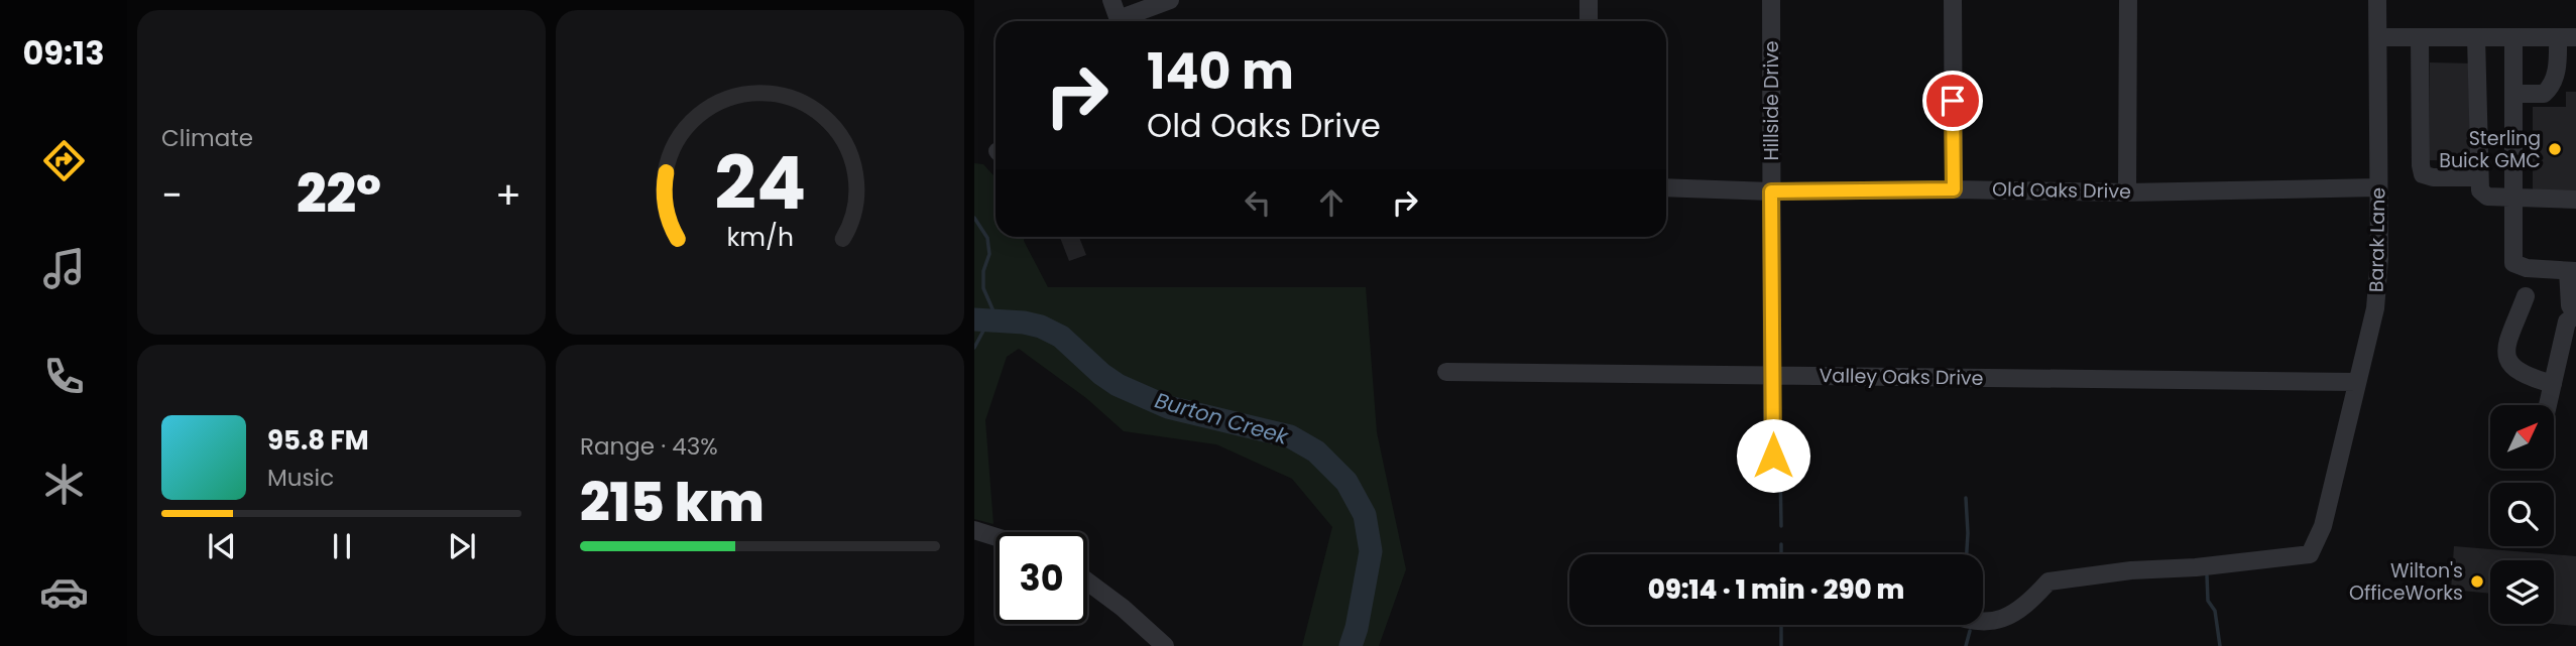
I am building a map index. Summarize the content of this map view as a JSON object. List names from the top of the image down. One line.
{"streets":{"street":["Hillside Drive","Old Oaks Drive","Barak Lane","Valley Oaks Drive"]},"crossings":[["Hillside Drive","Old Oaks Drive"],["Hillside Drive","Valley Oaks Drive"],["Old Oaks Drive","Barak Lane"],["Barak Lane","Valley Oaks Drive"]],"water":["Burton Creek"],"places":["Sterling Buick GMC","Wilton's OfficeWorks"],"north":"top right","page":{"tabs":"09:13","tile":["Climate",["Range · 43%","215 km"]],"turn":["140 m","Old Oaks Drive"],"heat":["−","22°","+"],"song":["95.8 FM","Music"],"limit":"30","trip":"09:14 · 1 min · 290 m","gauge":["24","km/h"]}}
